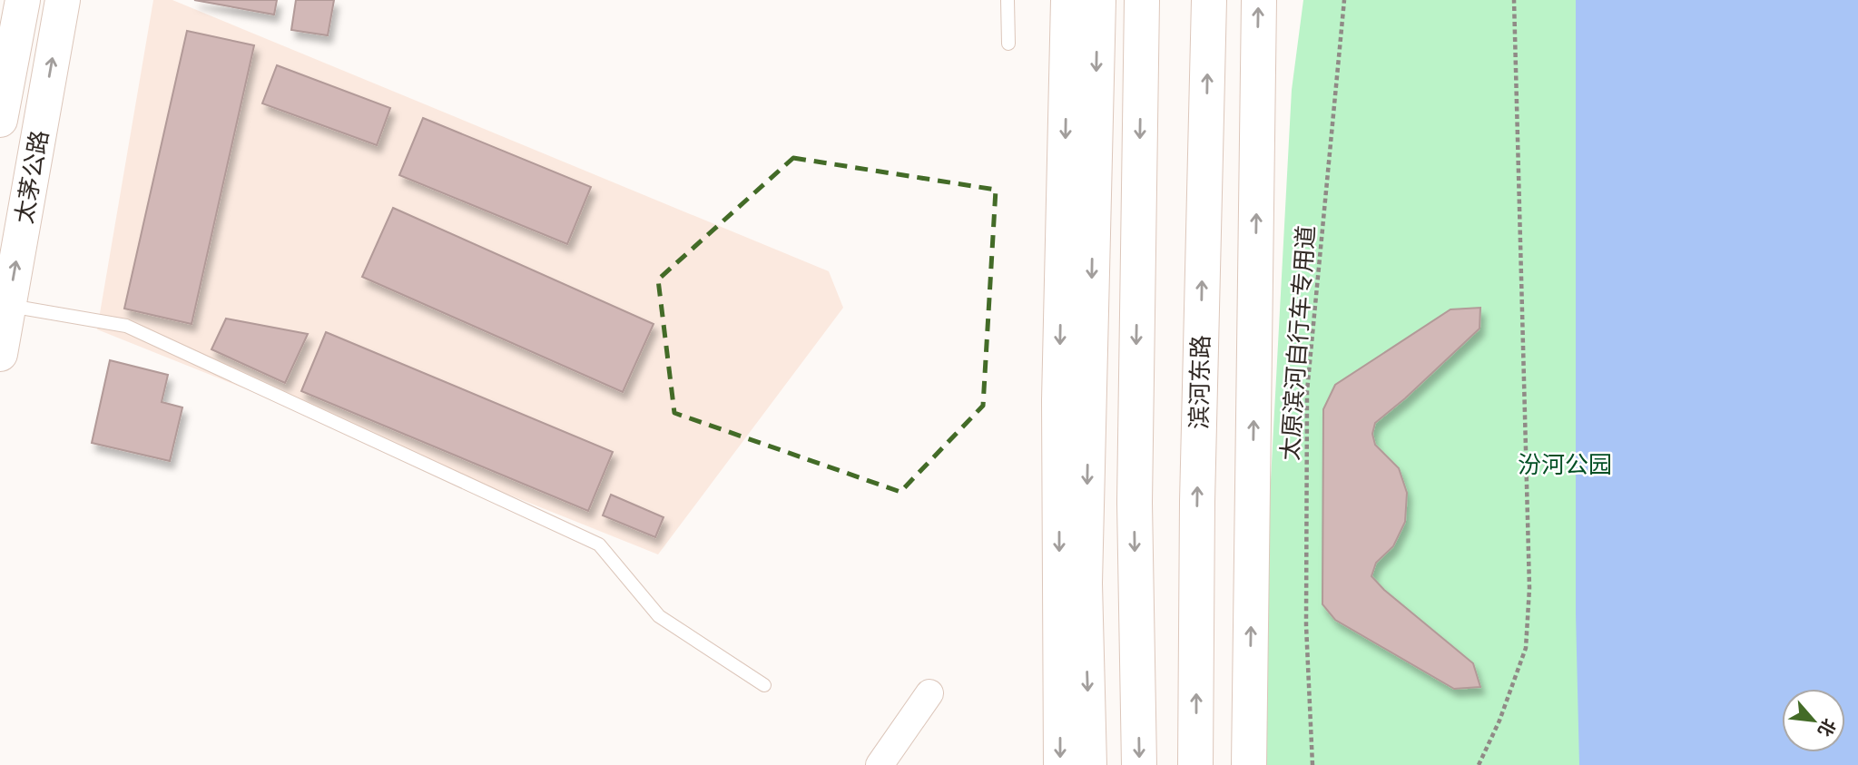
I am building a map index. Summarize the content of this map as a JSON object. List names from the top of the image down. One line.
{"streets":{"main road":["太茅公路","滨河东路"],"path":["太原滨河自行车专用道"]},"parks":["汾河公园"],"north":"bottom right"}
